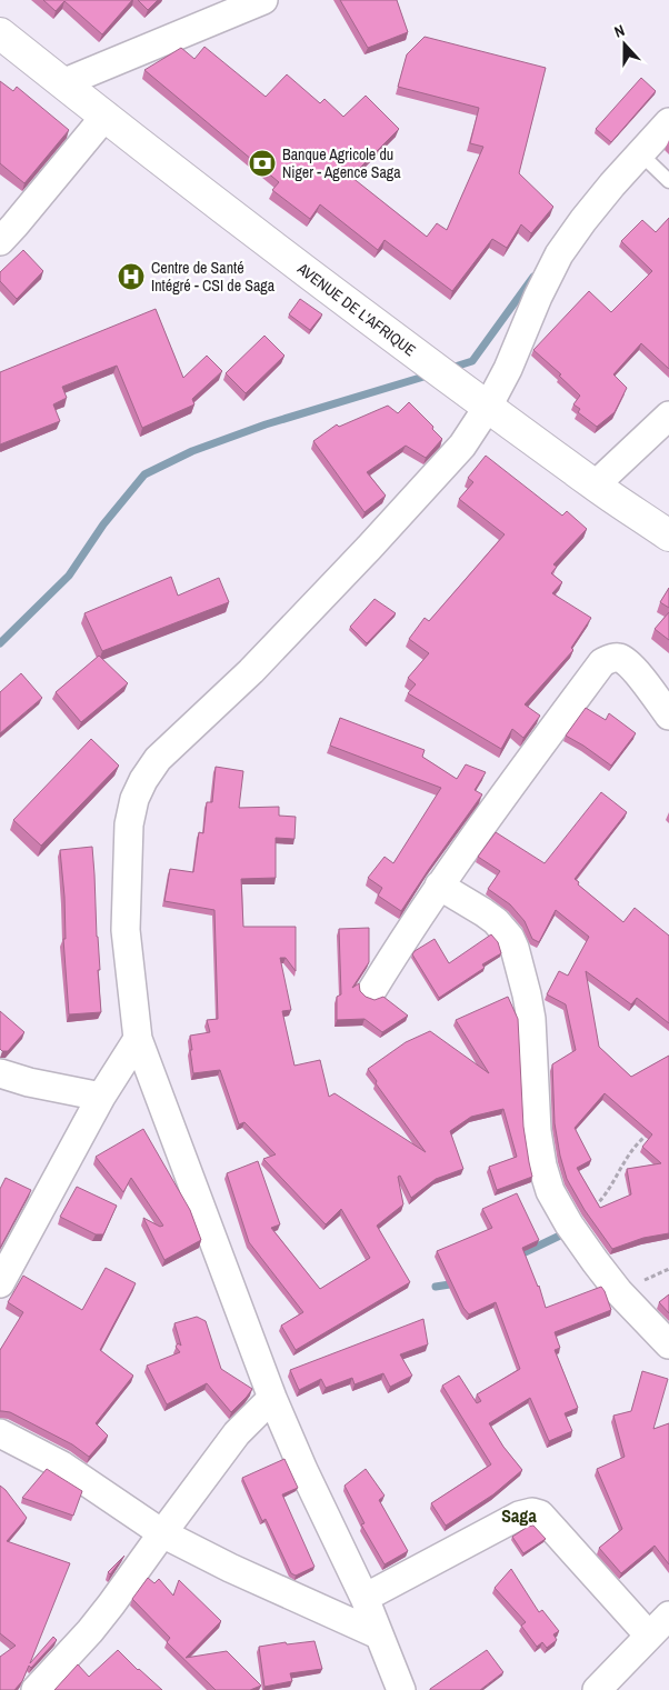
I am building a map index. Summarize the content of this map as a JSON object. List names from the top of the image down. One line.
{"streets":{"main road":["AVENUE DE L'AFRIQUE"]},"districts":["Saga"],"places":{"bank":["Banque Agricole du Niger - Agence Saga"],"hospital":["Centre de Santé Intégré - CSI de Saga"]},"north":"top"}
